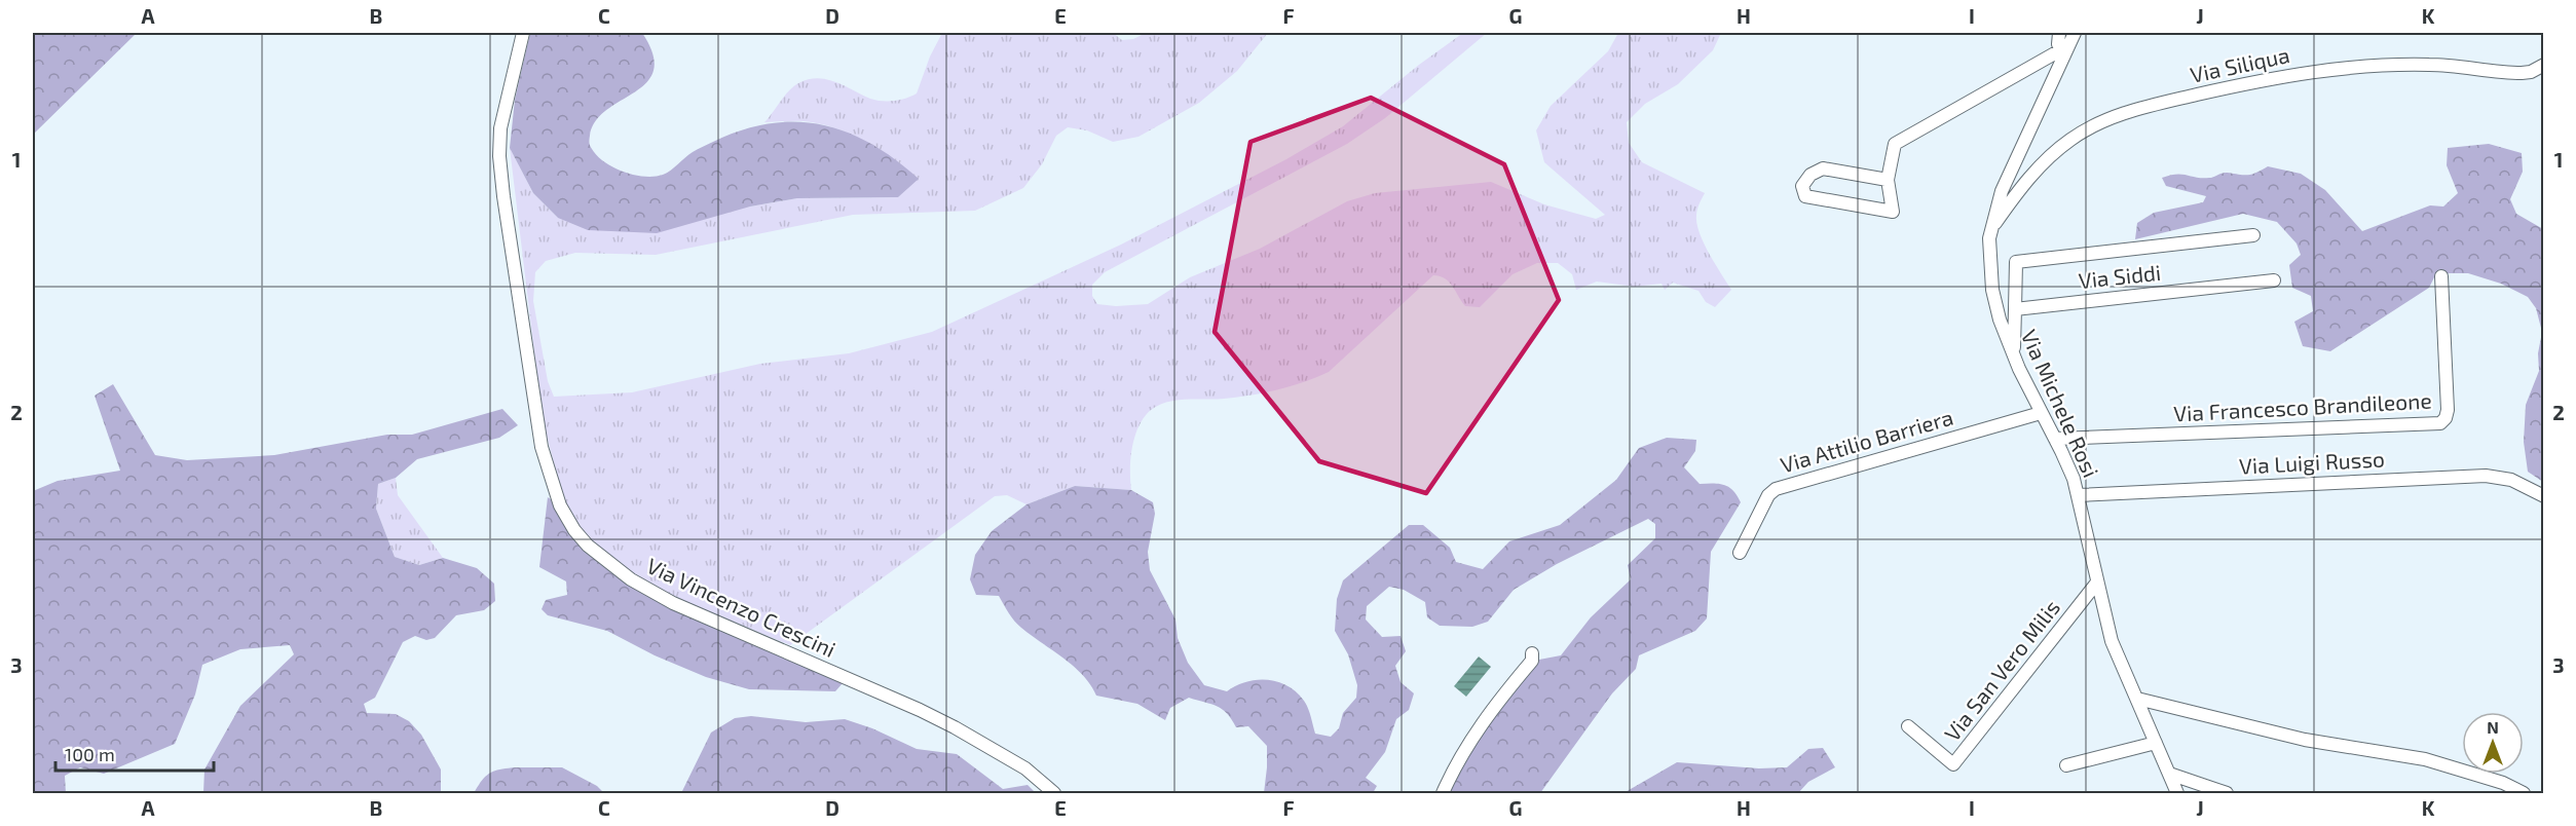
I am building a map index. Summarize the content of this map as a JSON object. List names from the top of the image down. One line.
{"streets":{"street":["Via Siliqua","Via Siddi","Via Michele Rosi","Via Francesco Brandileone","Via Attilio Barriera","Via Luigi Russo","Via Vincenzo Crescini","Via San Vero Milis"]},"crossings":[["Via Siliqua","Via Michele Rosi"],["Via Michele Rosi","Via Francesco Brandileone"],["Via Michele Rosi","Via Attilio Barriera"],["Via Michele Rosi","Via Luigi Russo"],["Via Michele Rosi","Via San Vero Milis"]],"scale_bar":"100 m","north":"top","grid":{"columns":["A","B","C","D","E","F","G","H","I","J","K"],"rows":["1","2","3"]}}
